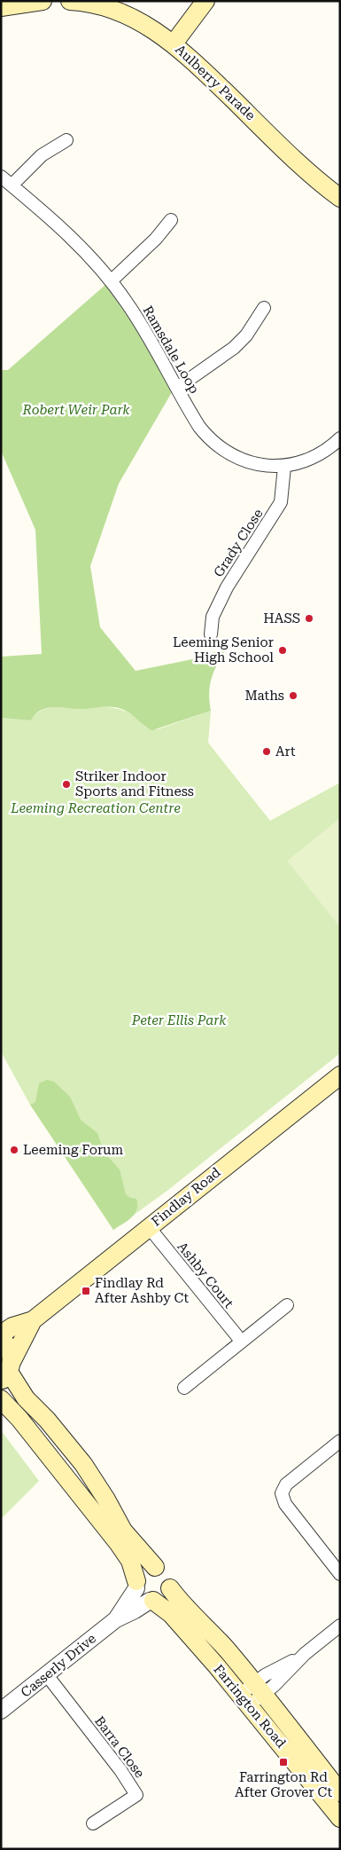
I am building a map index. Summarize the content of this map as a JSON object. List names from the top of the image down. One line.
{"streets":{"main road":["Aulberry Parade","Findlay Road","Farrington Road"],"street":["Ramsdale Loop","Grady Close","Ashby Court","Casserly Drive","Barra Close"]},"crossings":[["Ramsdale Loop","Grady Close"],["Findlay Road","Ashby Court"],["Casserly Drive","Farrington Road"],["Casserly Drive","Barra Close"]],"parks":["Robert Weir Park","Leeming Recreation Centre","Peter Ellis Park"],"places":{"other":["HASS","Leeming Senior High School","Maths","Art","Striker Indoor Sports and Fitness","Leeming Forum"],"transit":["Findlay Rd After Ashby Ct","Farrington Rd After Grover Ct"]}}
